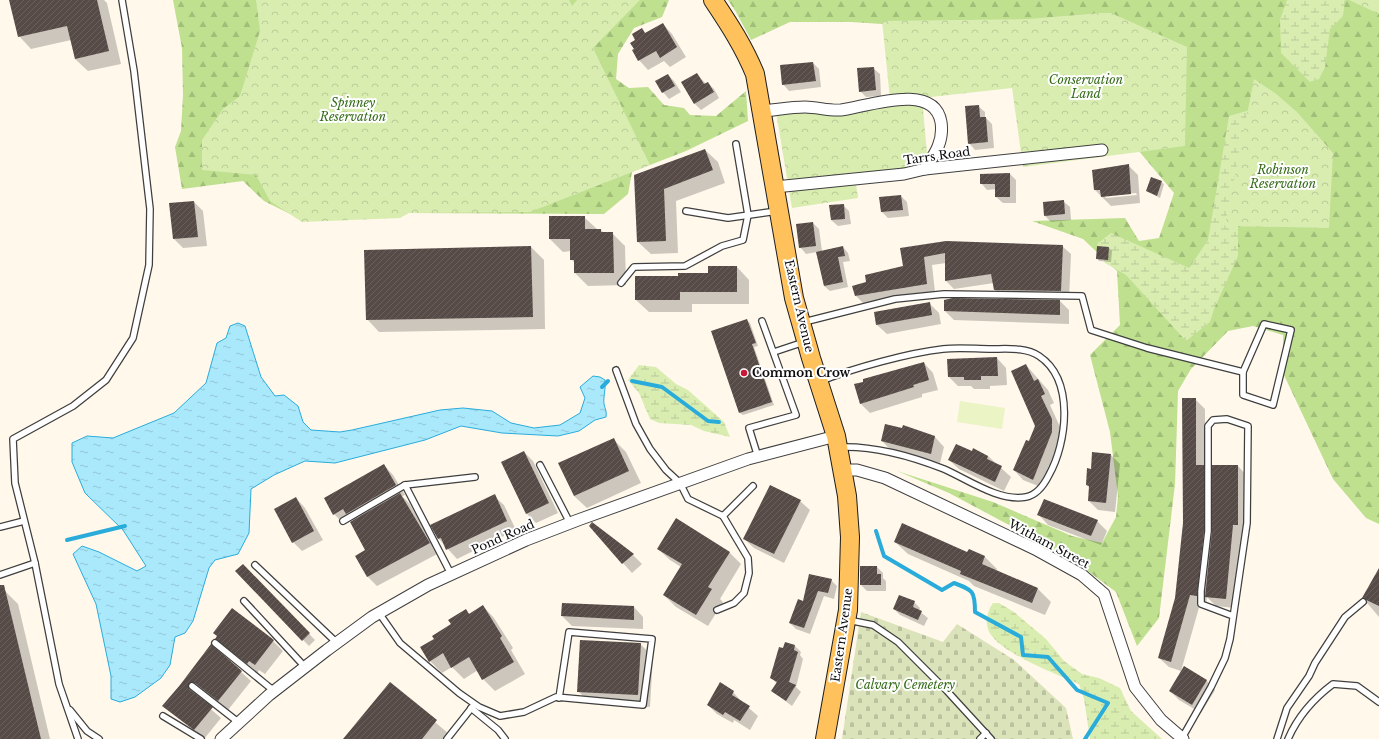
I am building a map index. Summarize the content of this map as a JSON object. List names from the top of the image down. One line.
{"streets":{"main road":["Eastern Avenue"],"street":["Tarrs Road","Pond Road","Witham Street"]},"crossings":[["Tarrs Road","Eastern Avenue"],["Eastern Avenue","Pond Road"],["Eastern Avenue","Witham Street"]],"parks":["Conservation Land","Spinney Reservation","Robinson Reservation","Calvary Cemetery"],"places":["Common Crow"]}
